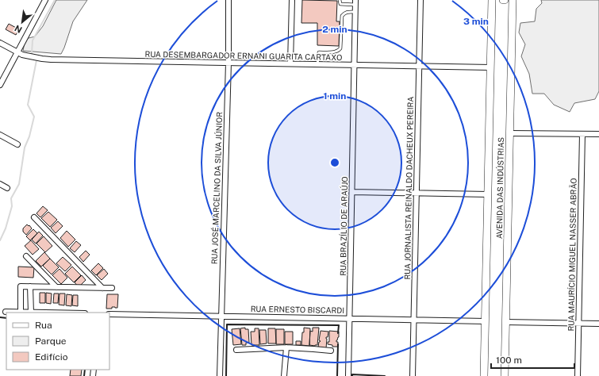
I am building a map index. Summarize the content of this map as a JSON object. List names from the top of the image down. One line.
{"streets":{"main road":["AVENIDA DAS INDÚSTRIAS"],"street":["RUA DESEMBARGADOR ERNANI GUARITA CARTAXO","RUA JOSÉ MARCELINO DA SILVA JÚNIOR","RUA JORNALISTA REINALDO DACHEUX PEREIRA","RUA BRAZÍLIO DE ARAÚJO","RUA MAURÍCIO MIGUEL NASSER ABRÃO","RUA ERNESTO BISCARDI"]},"crossings":[["RUA DESEMBARGADOR ERNANI GUARITA CARTAXO","RUA JOSÉ MARCELINO DA SILVA JÚNIOR"],["RUA DESEMBARGADOR ERNANI GUARITA CARTAXO","RUA JORNALISTA REINALDO DACHEUX PEREIRA"],["RUA DESEMBARGADOR ERNANI GUARITA CARTAXO","AVENIDA DAS INDÚSTRIAS"],["RUA DESEMBARGADOR ERNANI GUARITA CARTAXO","RUA BRAZÍLIO DE ARAÚJO"],["RUA JOSÉ MARCELINO DA SILVA JÚNIOR","RUA ERNESTO BISCARDI"],["RUA JORNALISTA REINALDO DACHEUX PEREIRA","RUA ERNESTO BISCARDI"],["AVENIDA DAS INDÚSTRIAS","RUA ERNESTO BISCARDI"],["RUA BRAZÍLIO DE ARAÚJO","RUA ERNESTO BISCARDI"]],"legend":["Rua","Parque","Edifício"],"scale_bar":"100 m","north":"bottom left","rings":["3 min","2 min","1 min"]}
